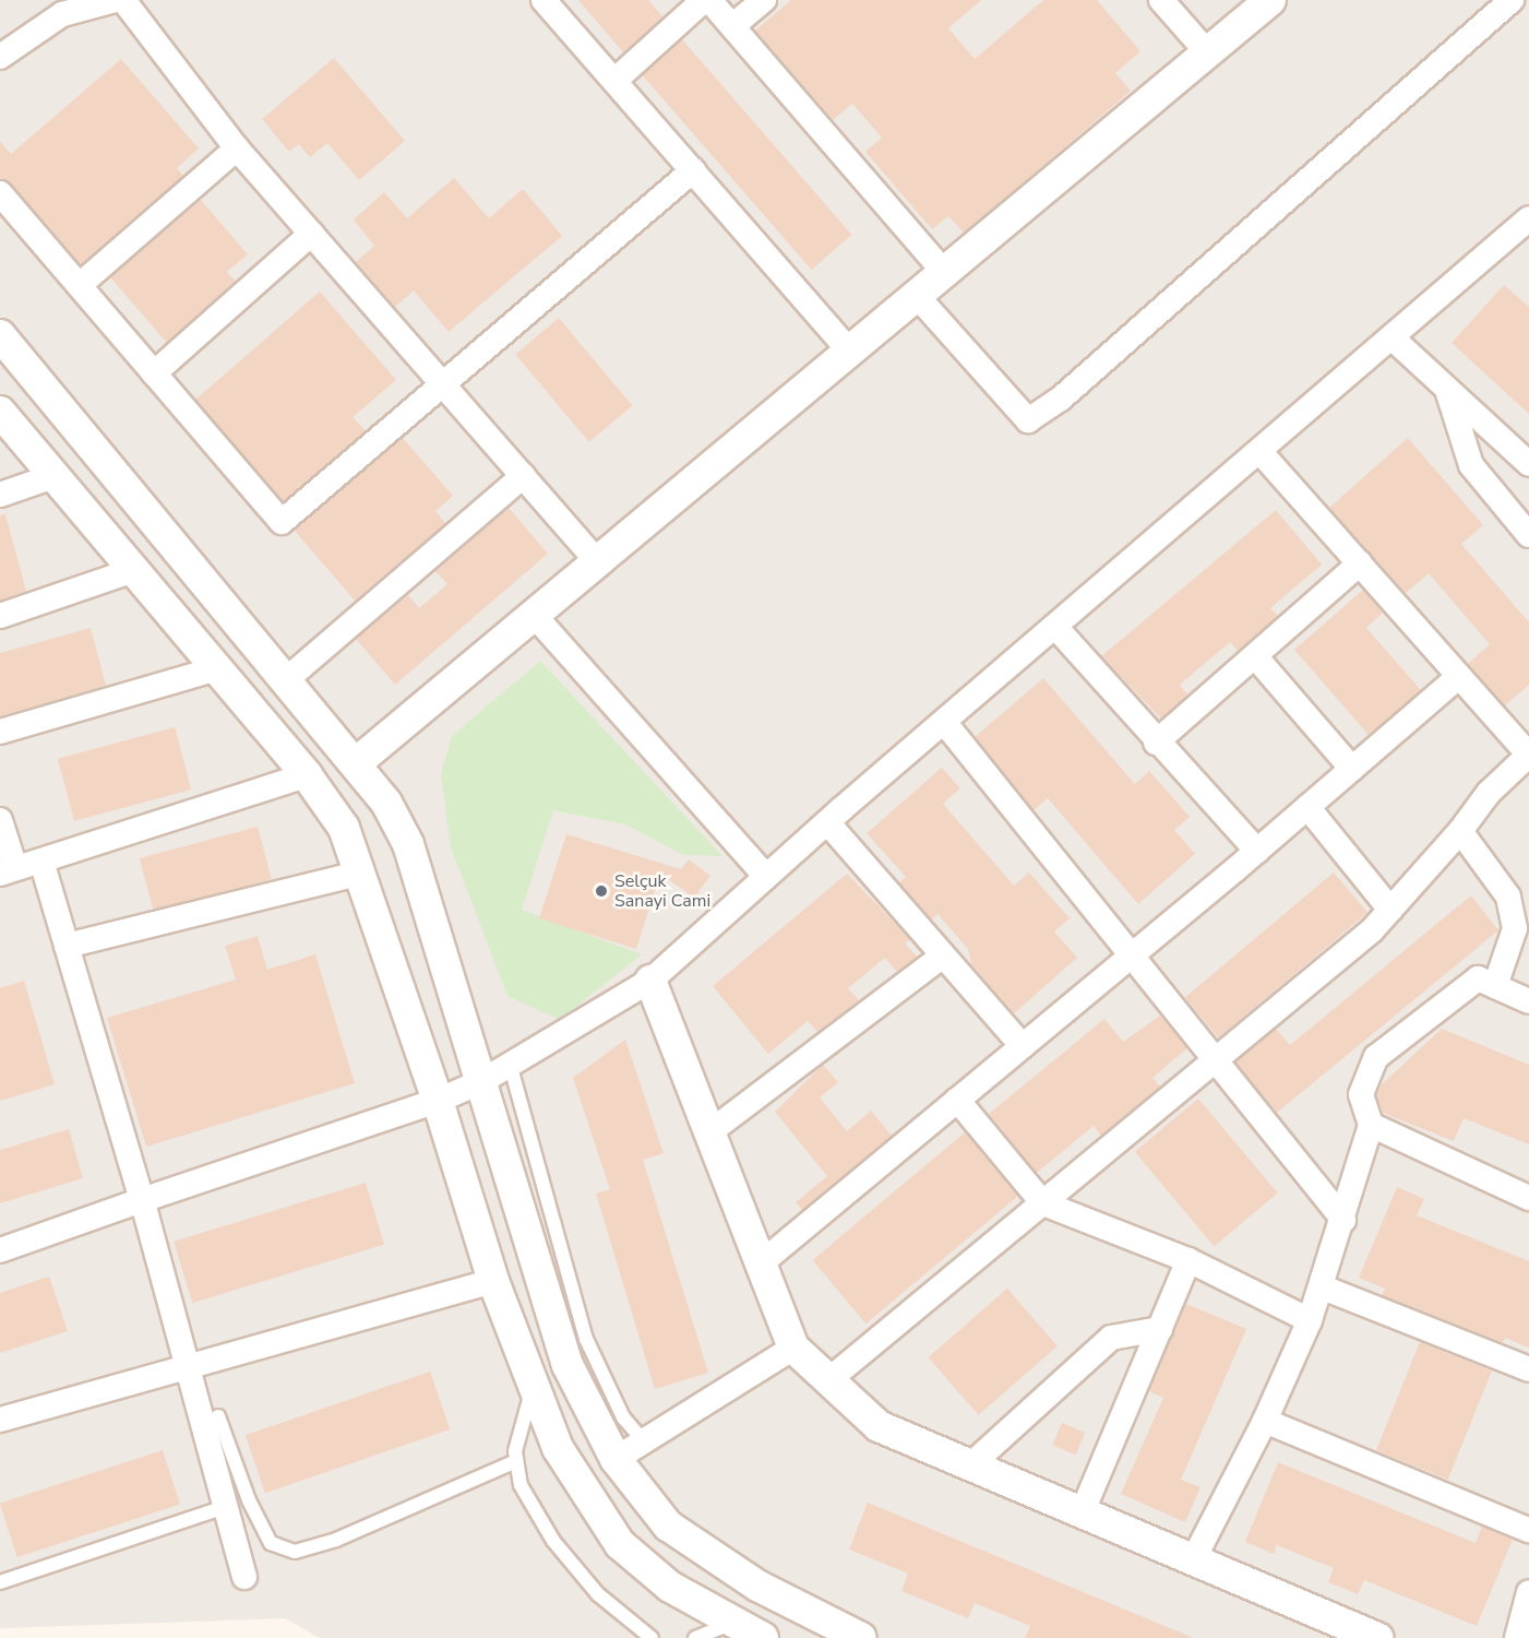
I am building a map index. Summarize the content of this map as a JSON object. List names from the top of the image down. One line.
{"places":["Selçuk Sanayi Cami"]}
